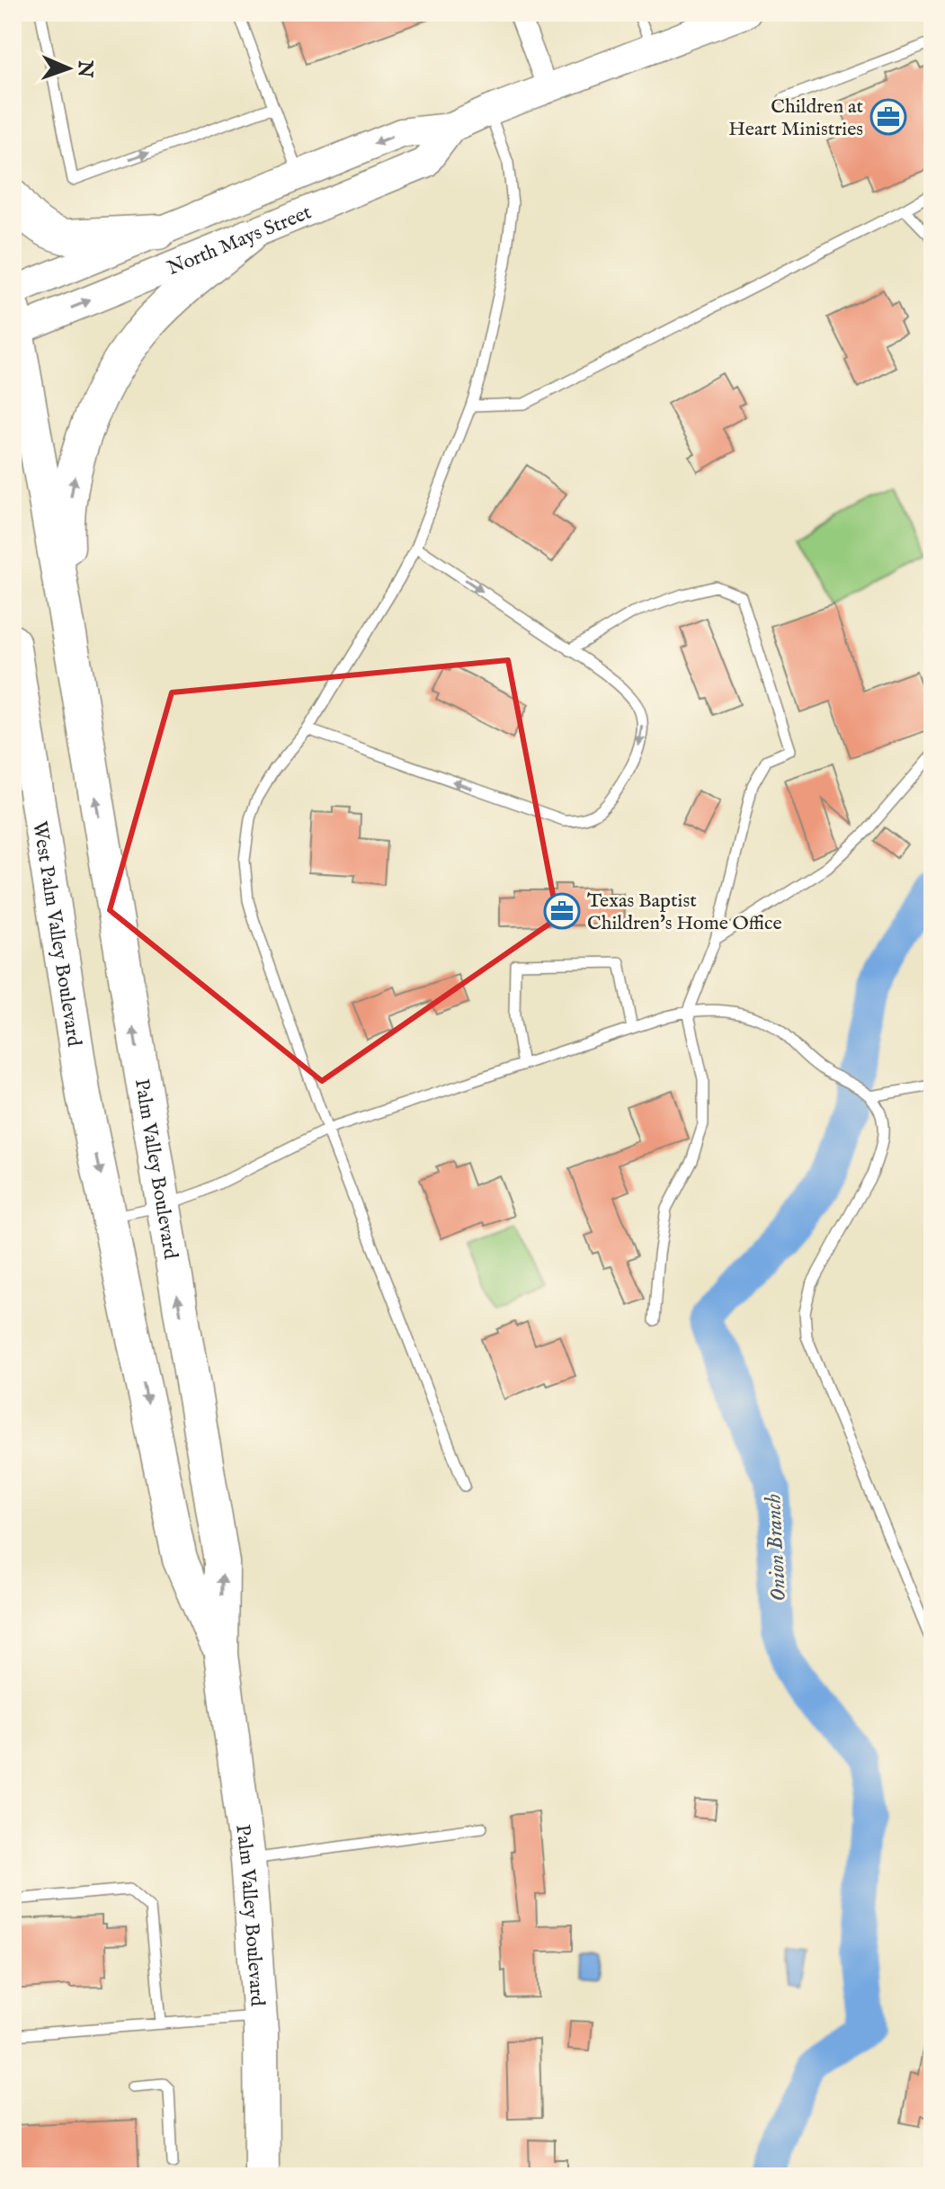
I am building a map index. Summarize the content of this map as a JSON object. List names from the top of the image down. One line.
{"streets":{"highway":["West Palm Valley Boulevard","Palm Valley Boulevard"],"main road":["North Mays Street"]},"crossings":[["West Palm Valley Boulevard","Palm Valley Boulevard"]],"water":["Onion Branch"],"places":{"office":["Children at Heart Ministries","Texas Baptist Children's Home Office"]},"north":"right"}
